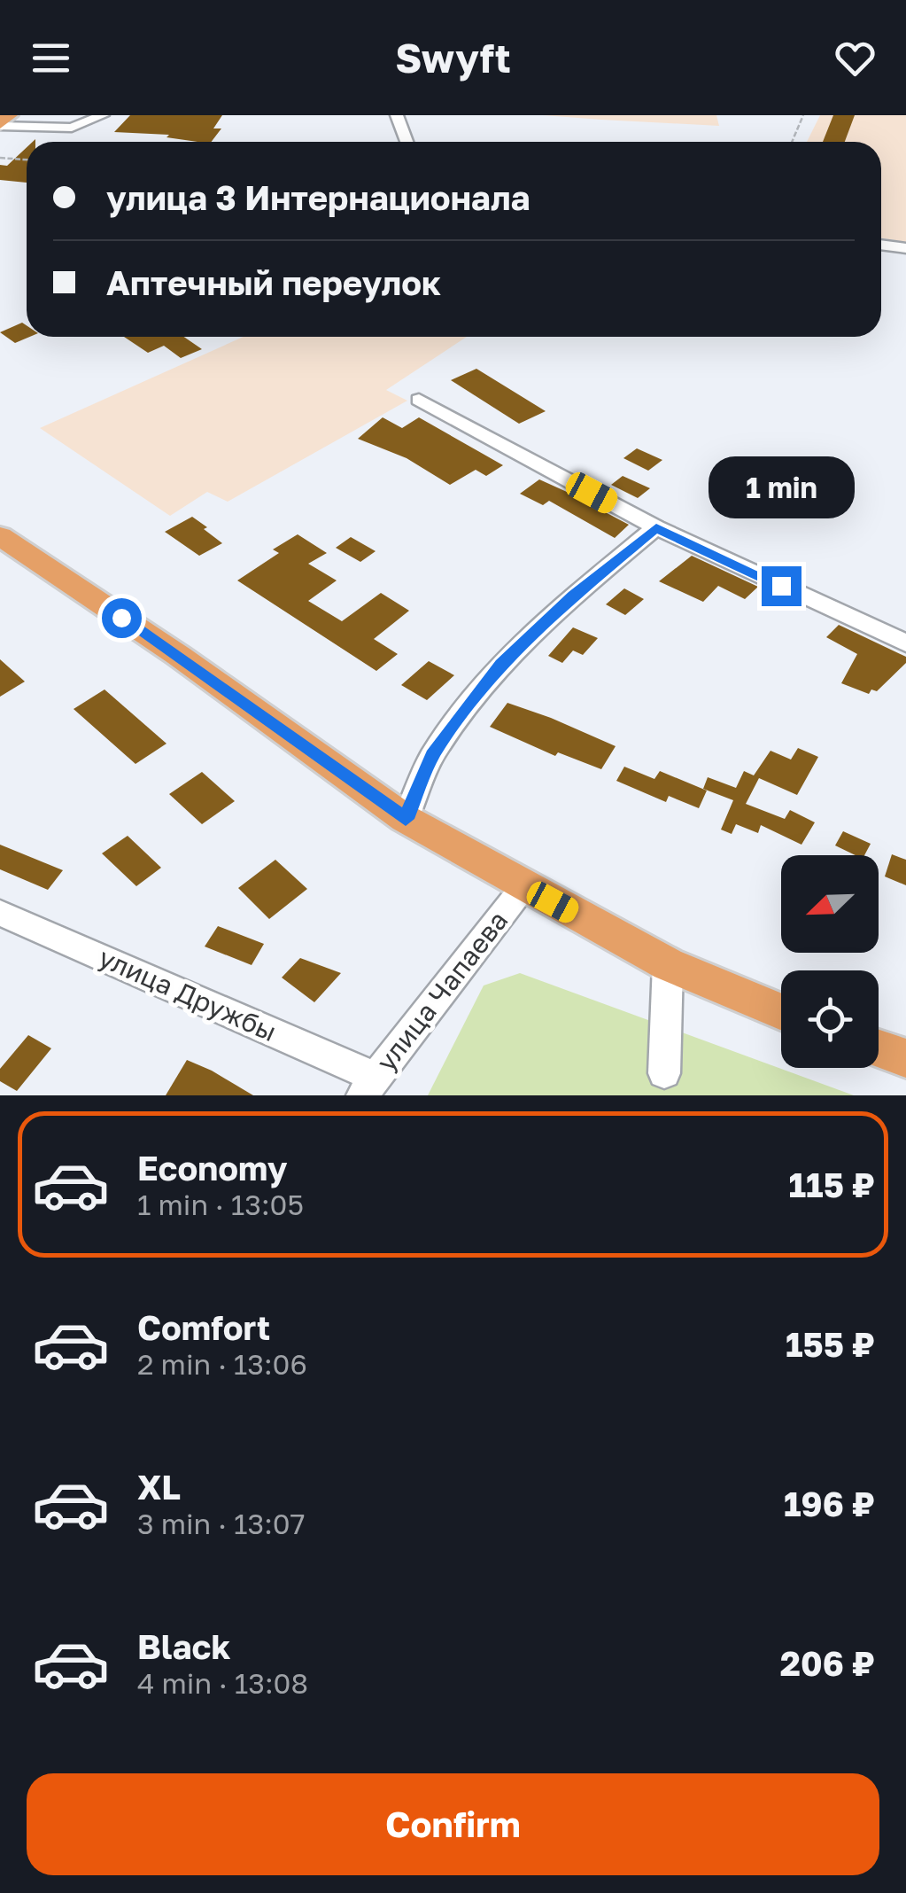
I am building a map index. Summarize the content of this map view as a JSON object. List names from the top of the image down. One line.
{"streets":{"street":["улица Чапаева","улица Дружбы"]},"crossings":[["улица Чапаева","улица Дружбы"]],"north":"bottom left","page":{"header":"Swyft","banner":["улица 3 Интернационала","Аптечный переулок"],"bubble":"1 min","list":[{"name":"Economy","note":"1 min · 13:05","value":"115 ₽"},{"name":"Comfort","note":"2 min · 13:06","value":"155 ₽"},{"name":"XL","note":"3 min · 13:07","value":"196 ₽"},{"name":"Black","note":"4 min · 13:08","value":"206 ₽"}],"buttons":"Confirm"}}
